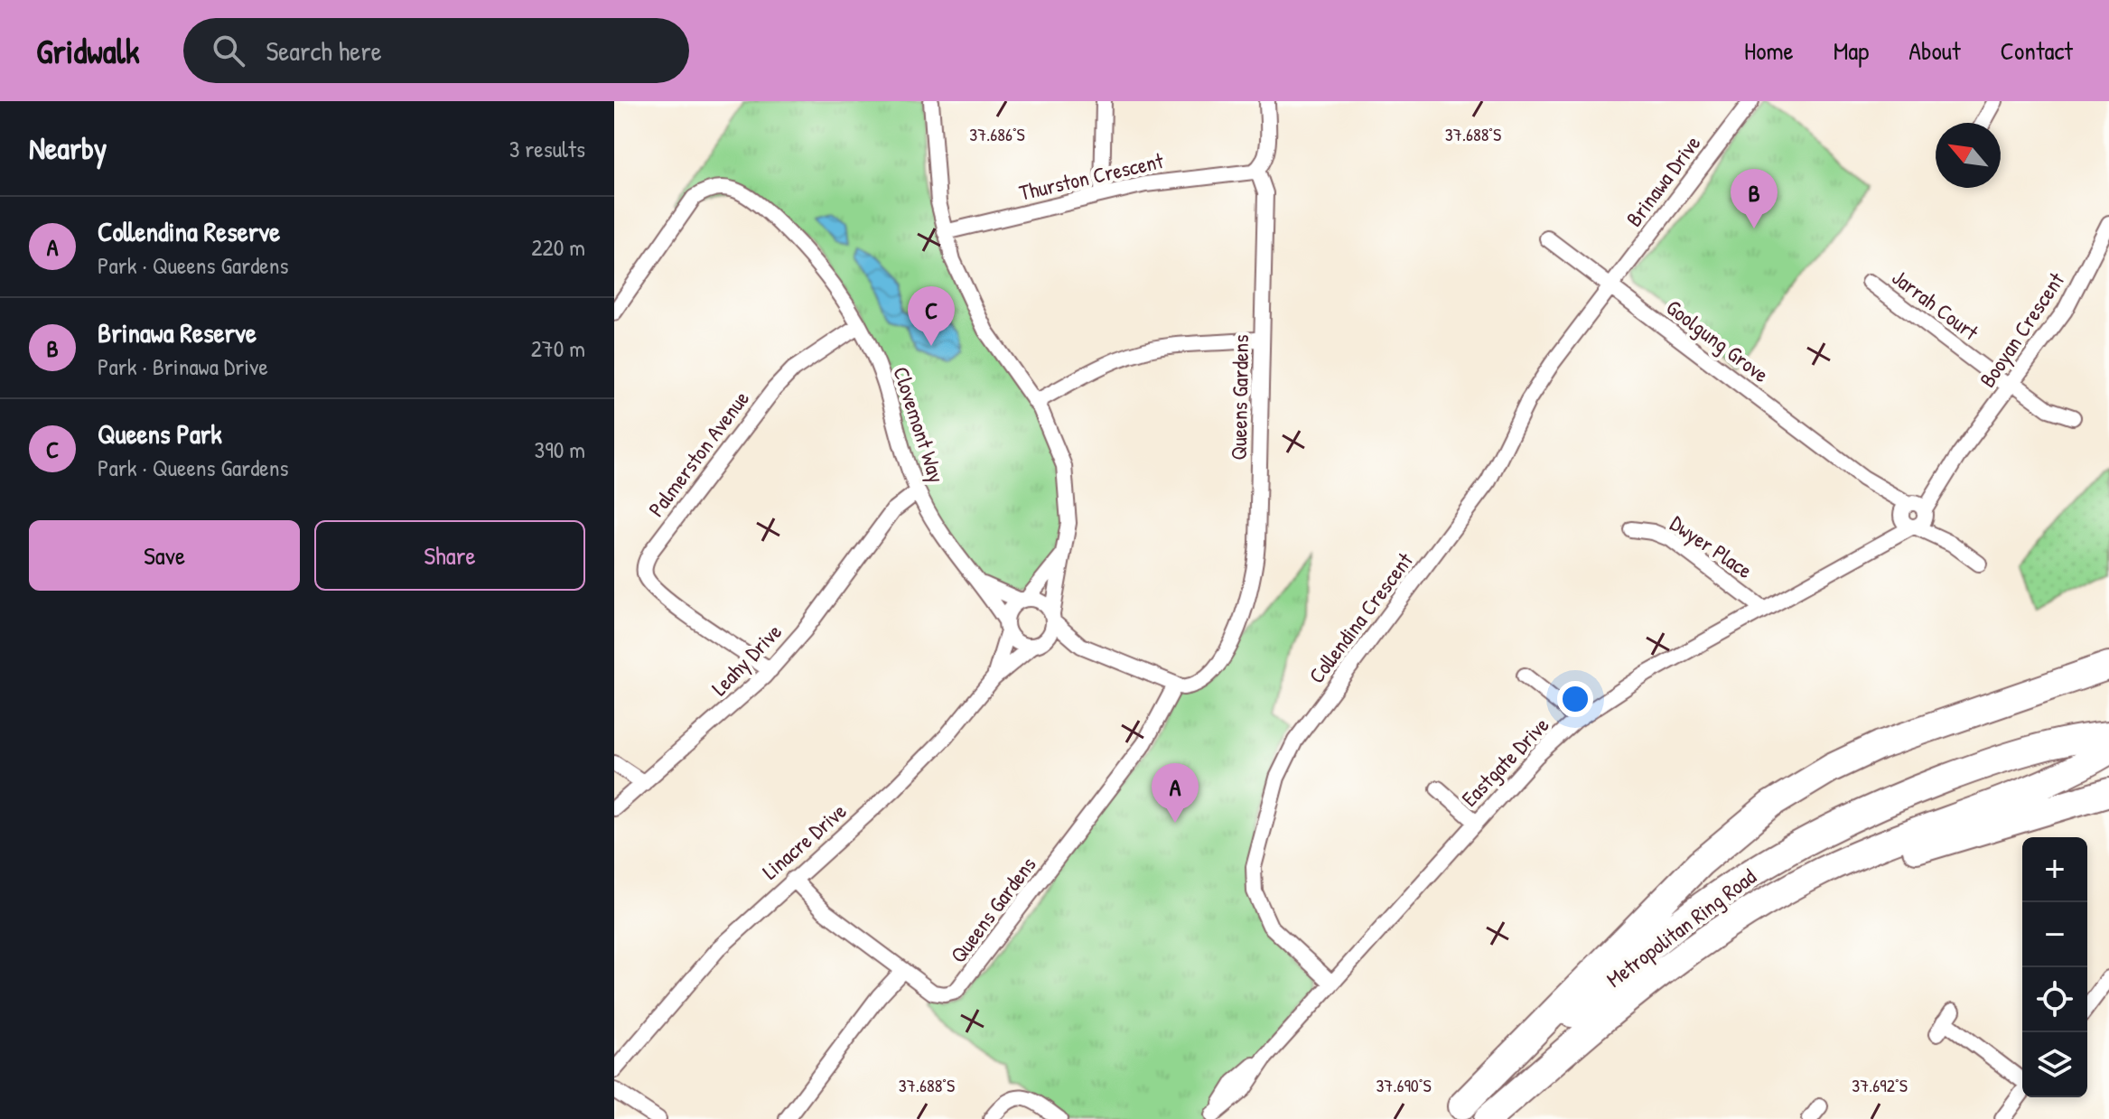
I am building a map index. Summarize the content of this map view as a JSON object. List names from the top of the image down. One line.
{"streets":{"highway":["Metropolitan Ring Road"],"street":["Thurston Crescent","Brinawa Drive","Jarrah Court","Booyan Crescent","Goolgung Grove","Queens Gardens","Clovemont Way","Palmerston Avenue","Dwyer Place","Collendina Crescent","Leahy Drive","Eastgate Drive","Linacre Drive"]},"crossings":[["Thurston Crescent","Queens Gardens"],["Brinawa Drive","Goolgung Grove"],["Brinawa Drive","Collendina Crescent"],["Jarrah Court","Booyan Crescent"],["Booyan Crescent","Goolgung Grove"],["Booyan Crescent","Eastgate Drive"],["Goolgung Grove","Collendina Crescent"],["Goolgung Grove","Eastgate Drive"],["Queens Gardens","Linacre Drive"],["Clovemont Way","Palmerston Avenue"],["Clovemont Way","Leahy Drive"],["Clovemont Way","Linacre Drive"],["Palmerston Avenue","Leahy Drive"],["Dwyer Place","Eastgate Drive"],["Collendina Crescent","Eastgate Drive"]],"north":"top left","page":{"header":"Gridwalk","search":"Search here","nav":["Home","Map","About","Contact"],"heading":["Nearby","3 results"],"pins":["B","C","A"],"list":[{"mark":"A","name":"Collendina Reserve","note":"Park · Queens Gardens","value":"220 m"},{"mark":"B","name":"Brinawa Reserve","note":"Park · Brinawa Drive","value":"270 m"},{"mark":"C","name":"Queens Park","note":"Park · Queens Gardens","value":"390 m"}],"buttons":["Save","Share"],"map_buttons":["+","−"]},"coordinates":["37.686°S","37.688°S","37.690°S","37.692°S"]}
